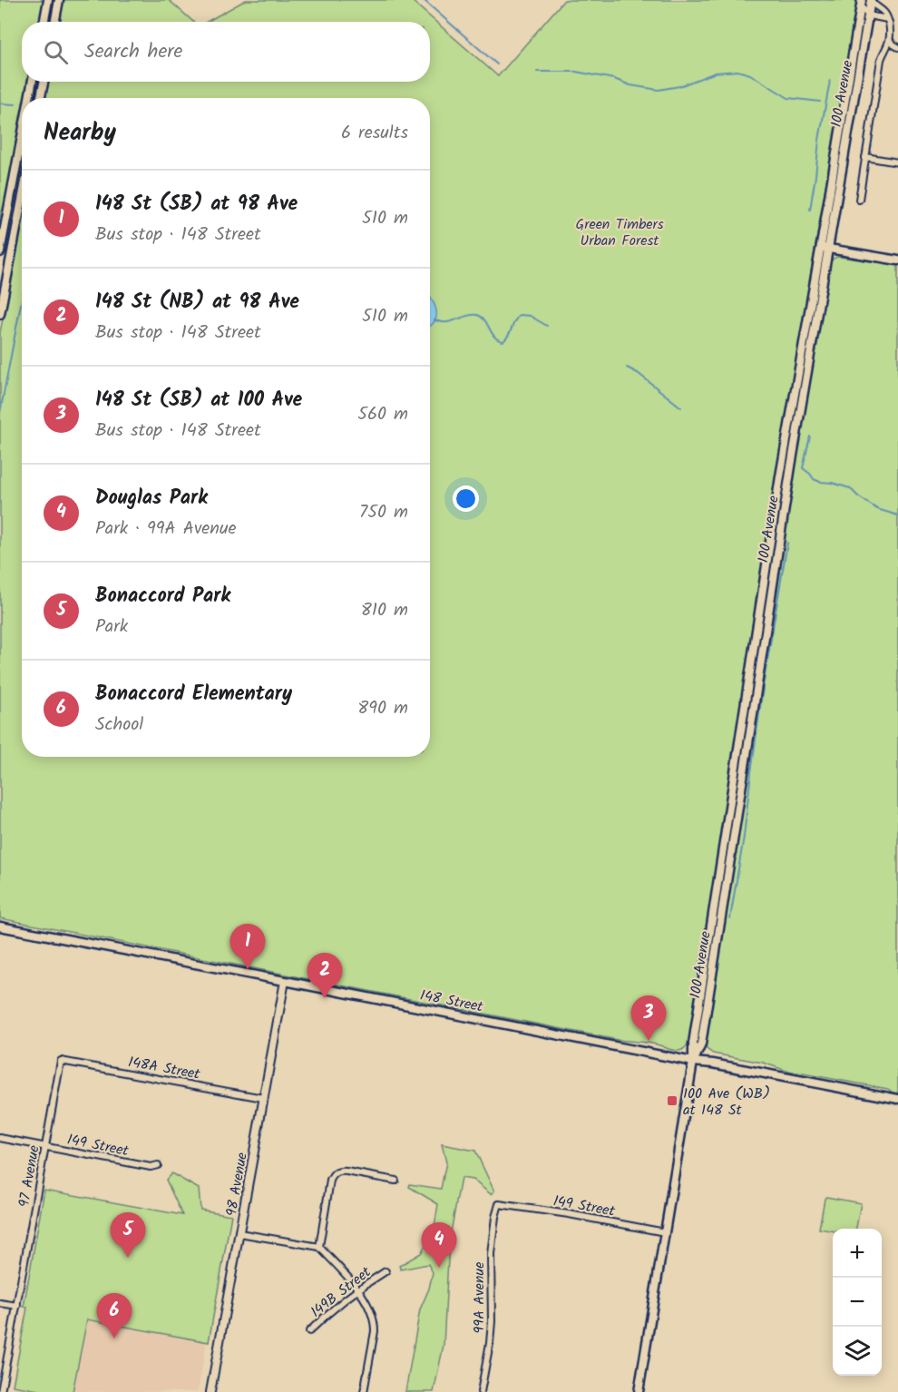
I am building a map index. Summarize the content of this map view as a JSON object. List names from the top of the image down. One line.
{"streets":{"main road":["100 Avenue","148 Street"],"street":["148A Street","149 Street","97 Avenue","98 Avenue","149B Street","99A Avenue"]},"crossings":[["100 Avenue","148 Street"],["100 Avenue","149 Street"],["148 Street","98 Avenue"],["148A Street","97 Avenue"],["148A Street","98 Avenue"],["149 Street","97 Avenue"],["149 Street","99A Avenue"]],"parks":["Green Timbers Urban Forest"],"places":{"transit":["100 Ave (WB) at 148 St"]},"page":{"search":"Search here","heading":["Nearby","6 results"],"list":[{"mark":"1","name":"148 St (SB) at 98 Ave","note":"Bus stop · 148 Street","value":"510 m"},{"mark":"2","name":"148 St (NB) at 98 Ave","note":"Bus stop · 148 Street","value":"510 m"},{"mark":"3","name":"148 St (SB) at 100 Ave","note":"Bus stop · 148 Street","value":"560 m"},{"mark":"4","name":"Douglas Park","note":"Park · 99A Avenue","value":"750 m"},{"mark":"5","name":"Bonaccord Park","note":"Park","value":"810 m"},{"mark":"6","name":"Bonaccord Elementary","note":"School","value":"890 m"}],"pins":["1","2","3","5","4","6"],"map_buttons":["+","−"]}}
